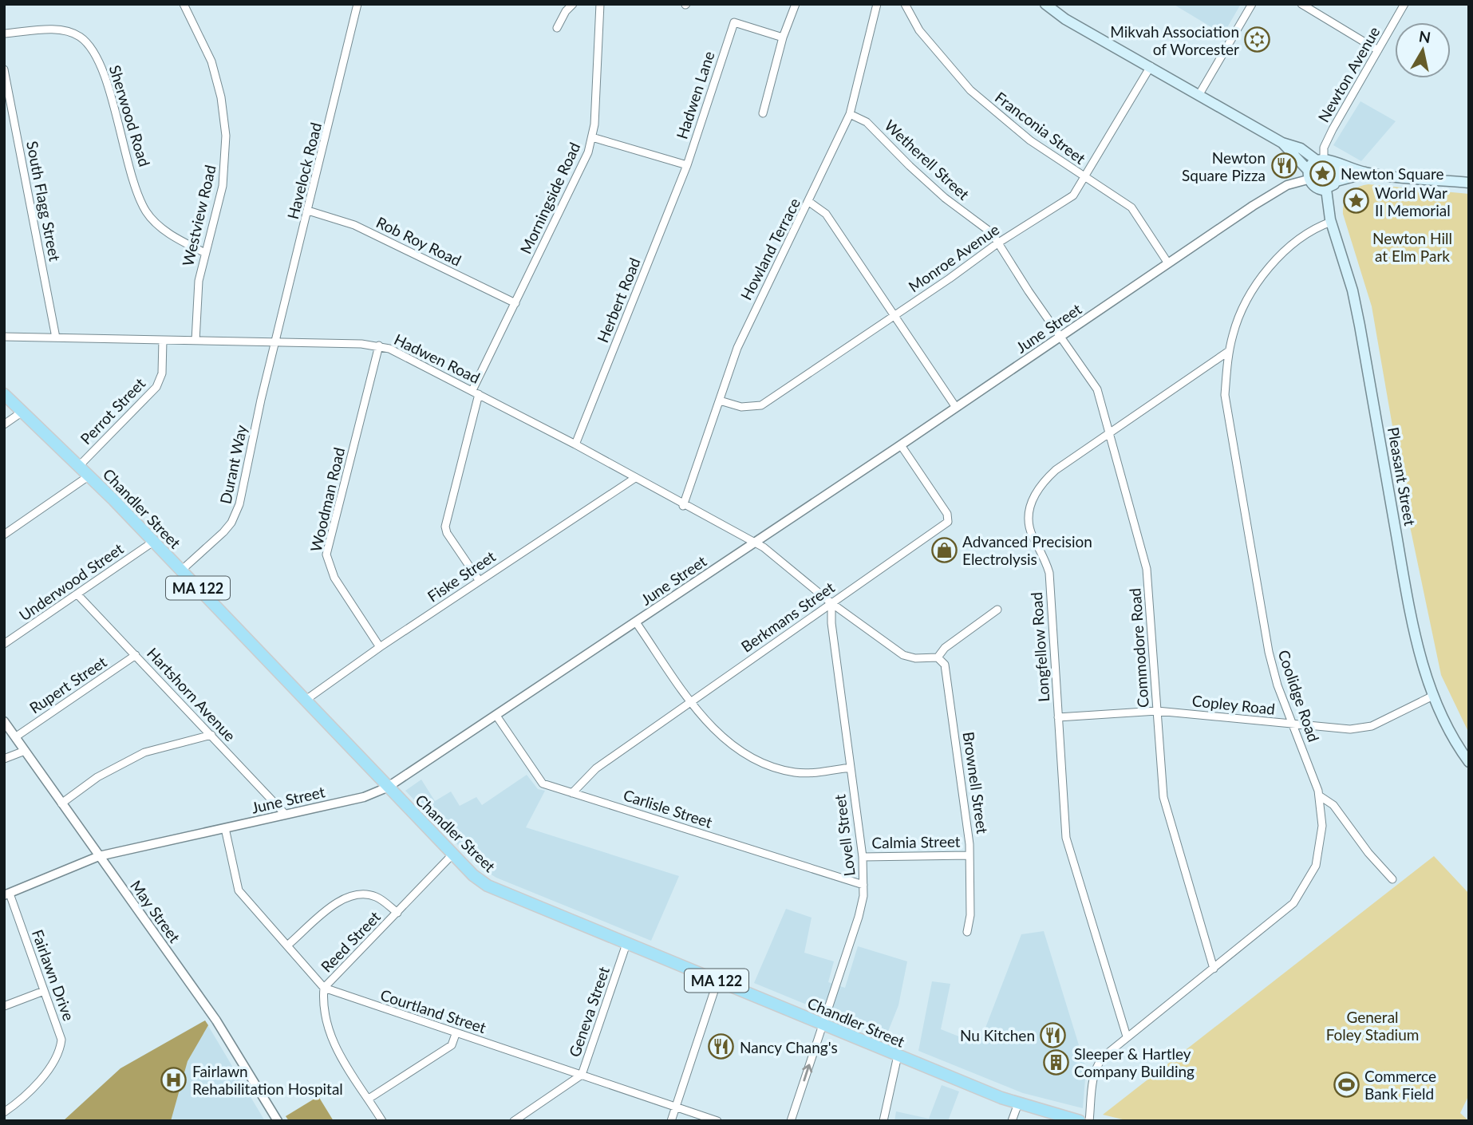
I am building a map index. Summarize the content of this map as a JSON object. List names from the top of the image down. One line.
{"streets":{"main road":["Pleasant Street","Chandler Street","MA 122"],"street":["Newton Avenue","Hadwen Lane","Sherwood Road","Franconia Street","Wetherell Street","Havelock Road","Morningside Road","South Flagg Street","Westview Road","Rob Roy Road","Howland Terrace","Monroe Avenue","Herbert Road","June Street","Hadwen Road","Perrot Street","Durant Way","Woodman Road","Fiske Street","Underwood Street","Berkmans Street","Longfellow Road","Commodore Road","Rupert Street","Hartshorn Avenue","Coolidge Road","Copley Road","Brownell Street","Carlisle Street","Lovell Street","Calmia Street","May Street","Reed Street","Fairlawn Drive","Courtland Street","Geneva Street"]},"crossings":[["Newton Avenue","June Street"],["Newton Avenue","Pleasant Street"],["Hadwen Lane","Herbert Road"],["Sherwood Road","Westview Road"],["Franconia Street","Monroe Avenue"],["Franconia Street","June Street"],["Wetherell Street","Howland Terrace"],["Wetherell Street","Monroe Avenue"],["Wetherell Street","June Street"],["Wetherell Street","Commodore Road"],["Havelock Road","Rob Roy Road"],["Havelock Road","Hadwen Road"],["Havelock Road","Durant Way"],["Morningside Road","Rob Roy Road"],["Morningside Road","Hadwen Road"],["Morningside Road","Fiske Street"],["South Flagg Street","Hadwen Road"],["Westview Road","Hadwen Road"],["Howland Terrace","Monroe Avenue"],["Howland Terrace","Hadwen Road"],["Herbert Road","Hadwen Road"],["June Street","Hadwen Road"],["June Street","Pleasant Street"],["June Street","Chandler Street"],["June Street","Berkmans Street"],["June Street","Commodore Road"],["June Street","Hartshorn Avenue"],["June Street","Carlisle Street"],["June Street","May Street"],["June Street","Fairlawn Drive"],["June Street","Courtland Street"],["Hadwen Road","Perrot Street"],["Hadwen Road","Durant Way"],["Hadwen Road","Woodman Road"],["Hadwen Road","Fiske Street"],["Perrot Street","Chandler Street"],["Durant Way","Chandler Street"],["Pleasant Street","Coolidge Road"],["Pleasant Street","Copley Road"],["Woodman Road","Fiske Street"],["Chandler Street","Fiske Street"],["Chandler Street","Underwood Street"],["Chandler Street","Lovell Street"],["Chandler Street","Reed Street"],["Chandler Street","Geneva Street"],["Underwood Street","Hartshorn Avenue"],["Berkmans Street","Carlisle Street"],["Berkmans Street","Lovell Street"],["Longfellow Road","Commodore Road"],["Longfellow Road","Coolidge Road"],["Longfellow Road","Copley Road"],["Commodore Road","Coolidge Road"],["Commodore Road","Copley Road"],["Rupert Street","Hartshorn Avenue"],["Rupert Street","May Street"],["Coolidge Road","Copley Road"],["Brownell Street","Calmia Street"],["Carlisle Street","Lovell Street"],["Lovell Street","Calmia Street"],["Reed Street","Courtland Street"],["Courtland Street","Geneva Street"]],"parks":["Newton Hill at Elm Park","General Foley Stadium"],"places":{"synagogue":["Mikvah Association of Worcester"],"restaurant":["Newton Square Pizza","Nu Kitchen","Nancy Chang's"],"place":["Newton Square","World War II Memorial"],"shop":["Advanced Precision Electrolysis"],"building":["Sleeper & Hartley Company Building"],"hospital":["Fairlawn Rehabilitation Hospital"],"sports":["Commerce Bank Field"]},"north":"top"}
